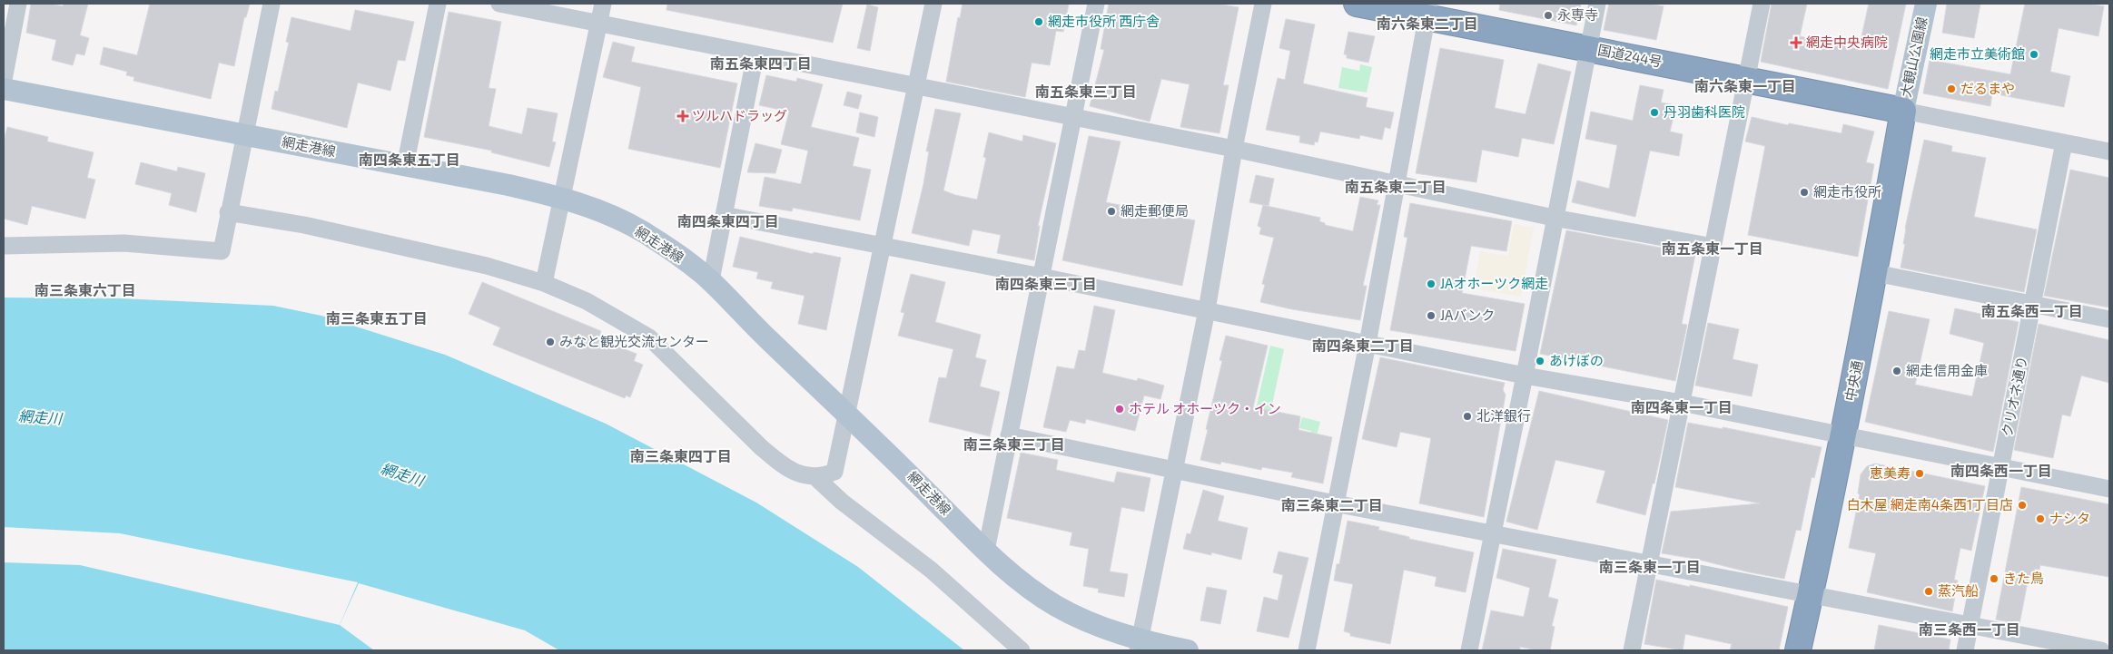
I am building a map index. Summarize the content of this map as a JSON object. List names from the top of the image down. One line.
{"streets":{"highway":["国道244号","中央通"],"main road":["大観山公園線","網走港線"],"street":["クリオネ通り"]},"crossings":[["国道244号","大観山公園線"],["国道244号","中央通"],["大観山公園線","中央通"]],"districts":["南六条東二丁目","南五条東四丁目","南六条東一丁目","南五条東三丁目","南四条東五丁目","南五条東二丁目","南四条東四丁目","南五条東一丁目","南四条東三丁目","南三条東六丁目","南五条西一丁目","南三条東五丁目","南四条東二丁目","南四条東一丁目","南三条東三丁目","南三条東四丁目","南四条西一丁目","南三条東二丁目","南三条東一丁目","南三条西一丁目"],"water":["網走川"],"places":{"other":["永専寺","網走市役所 西庁舎","網走市立美術館","だるまや","丹羽歯科医院","網走市役所","網走郵便局","JAオホーツク網走","JAバンク","みなと観光交流センター","あけぼの","網走信用金庫","ホテル オホーツク・イン","北洋銀行","恵美寿","白木屋 網走南4条西1丁目店","ナシタ","きた鳥","蒸汽船"],"health":["網走中央病院","ツルハドラッグ"]}}
